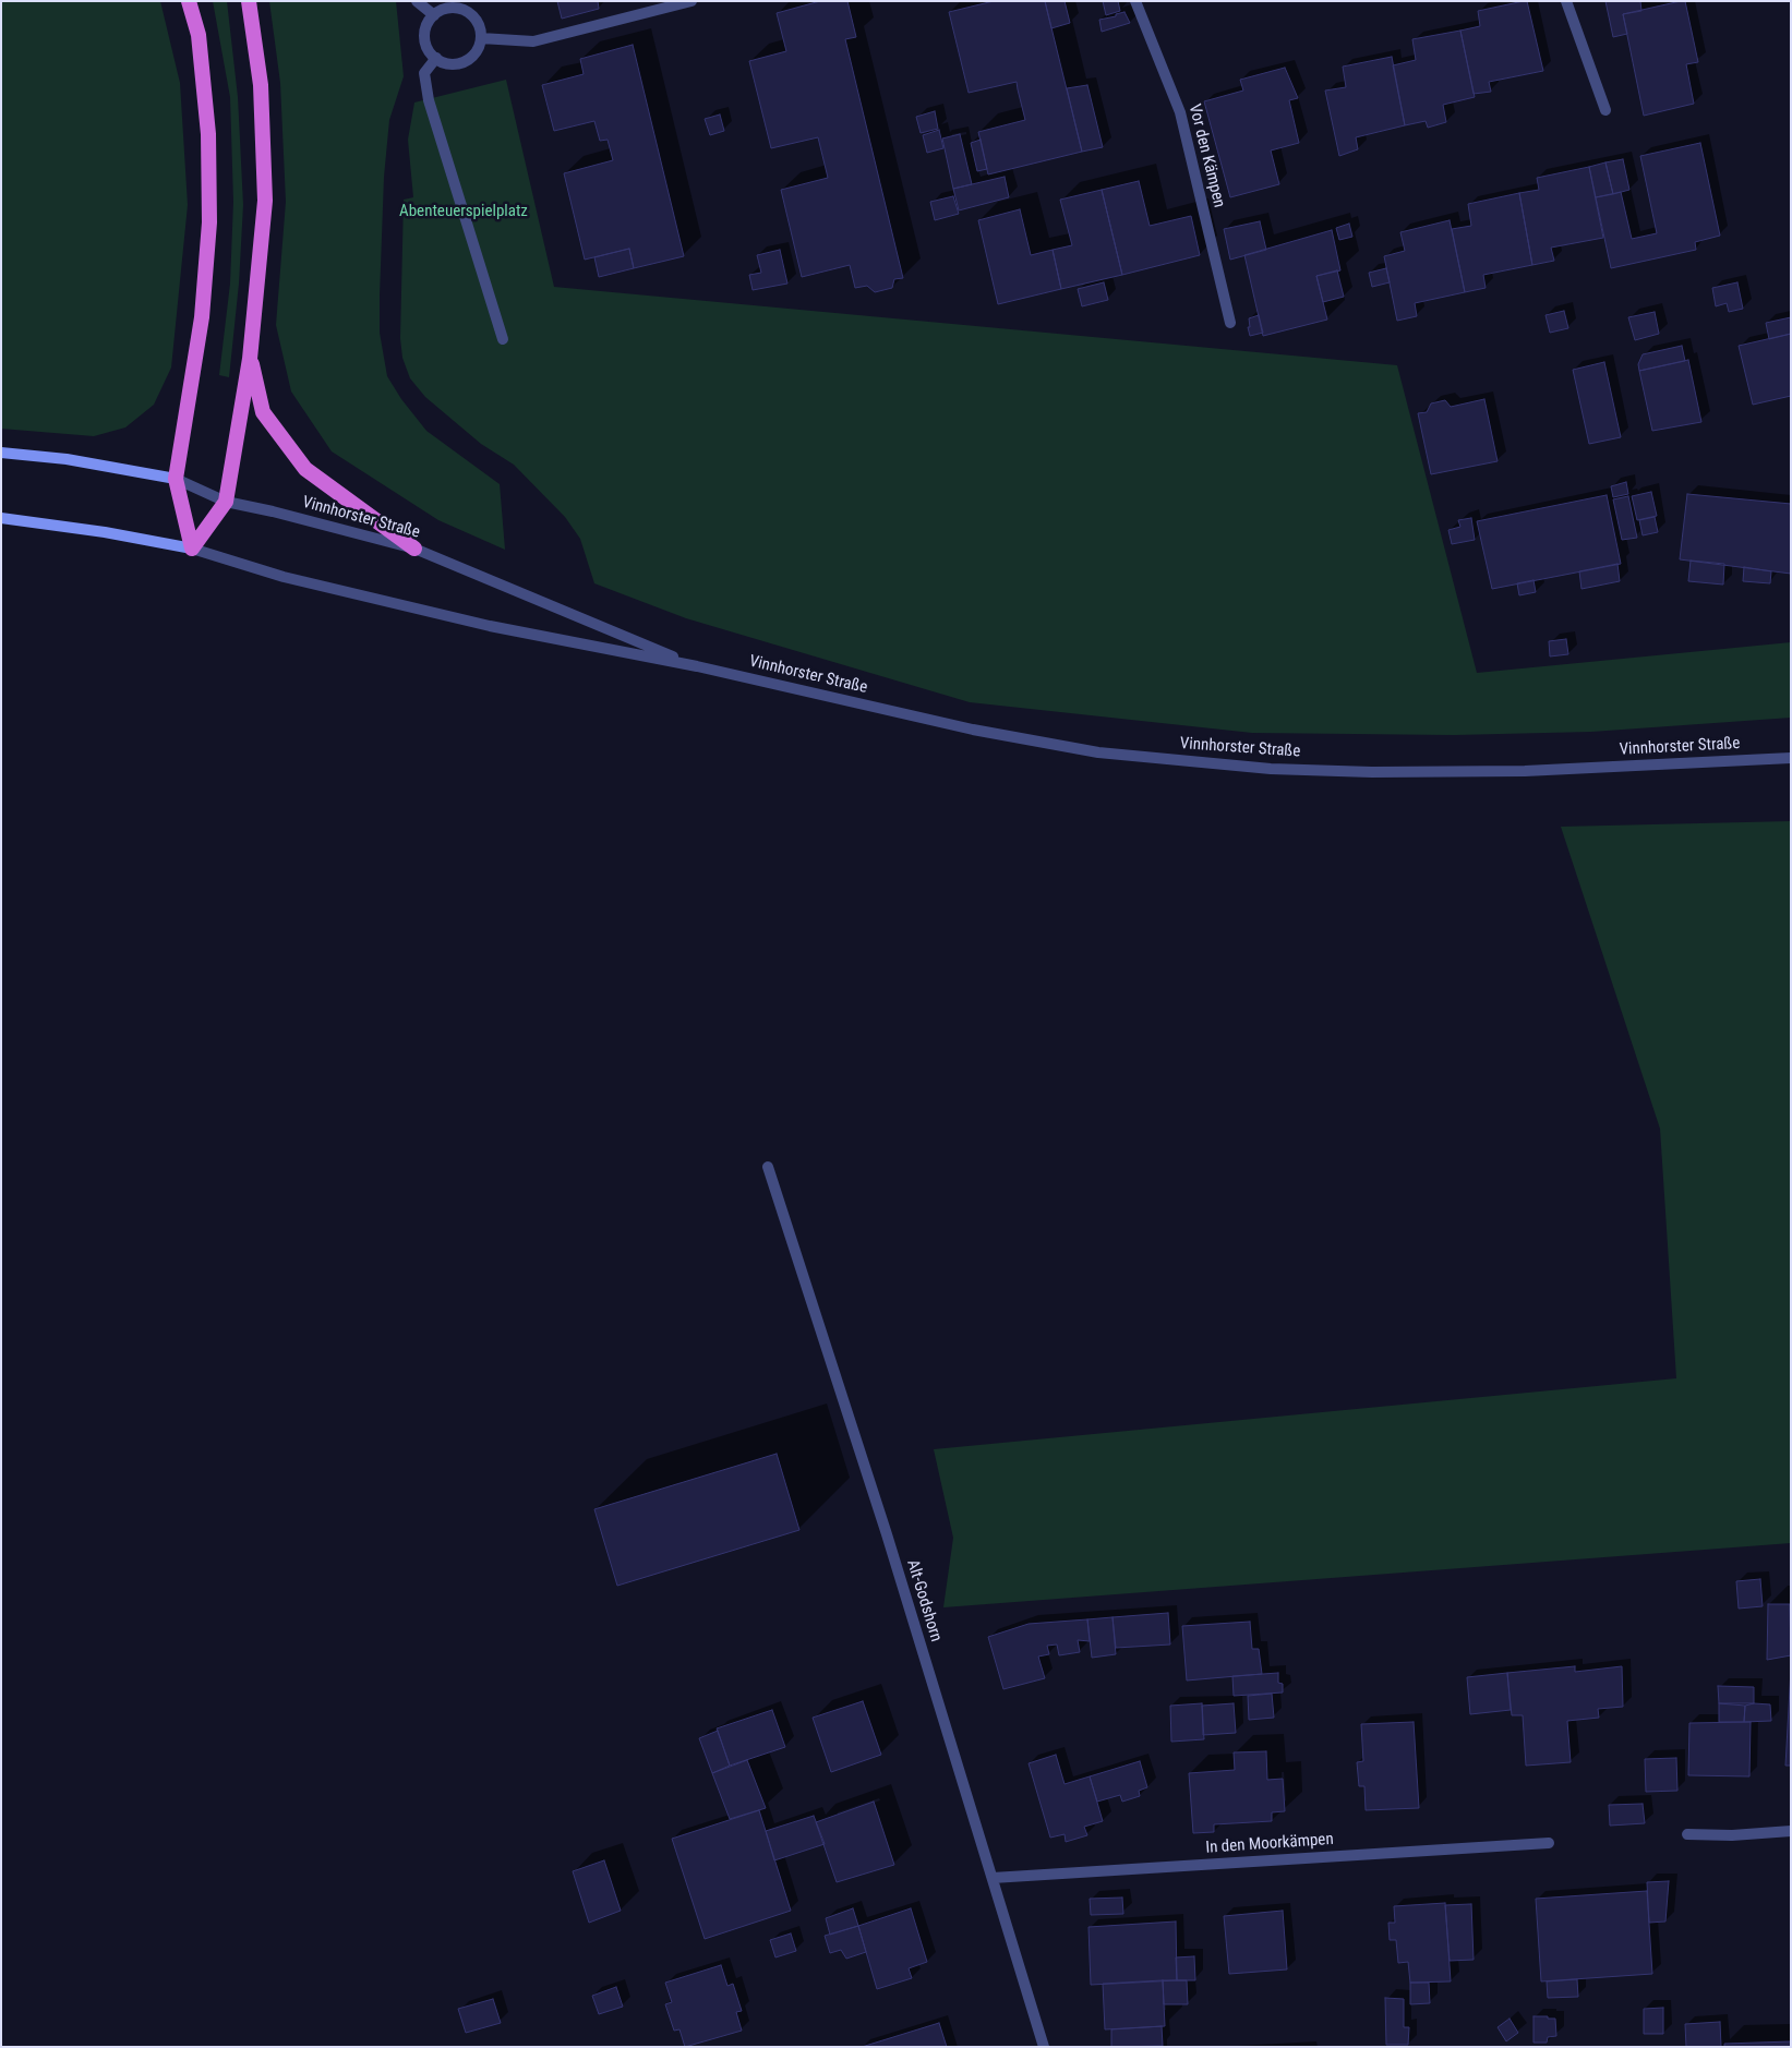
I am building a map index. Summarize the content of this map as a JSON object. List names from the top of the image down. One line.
{"streets":{"main road":["Vinnhorster Straße"],"street":["Vor den Kämpen","Alt-Godshorn","In den Moorkämpen"]},"crossings":[["Alt-Godshorn","In den Moorkämpen"]],"parks":["Abenteuerspielplatz"]}
